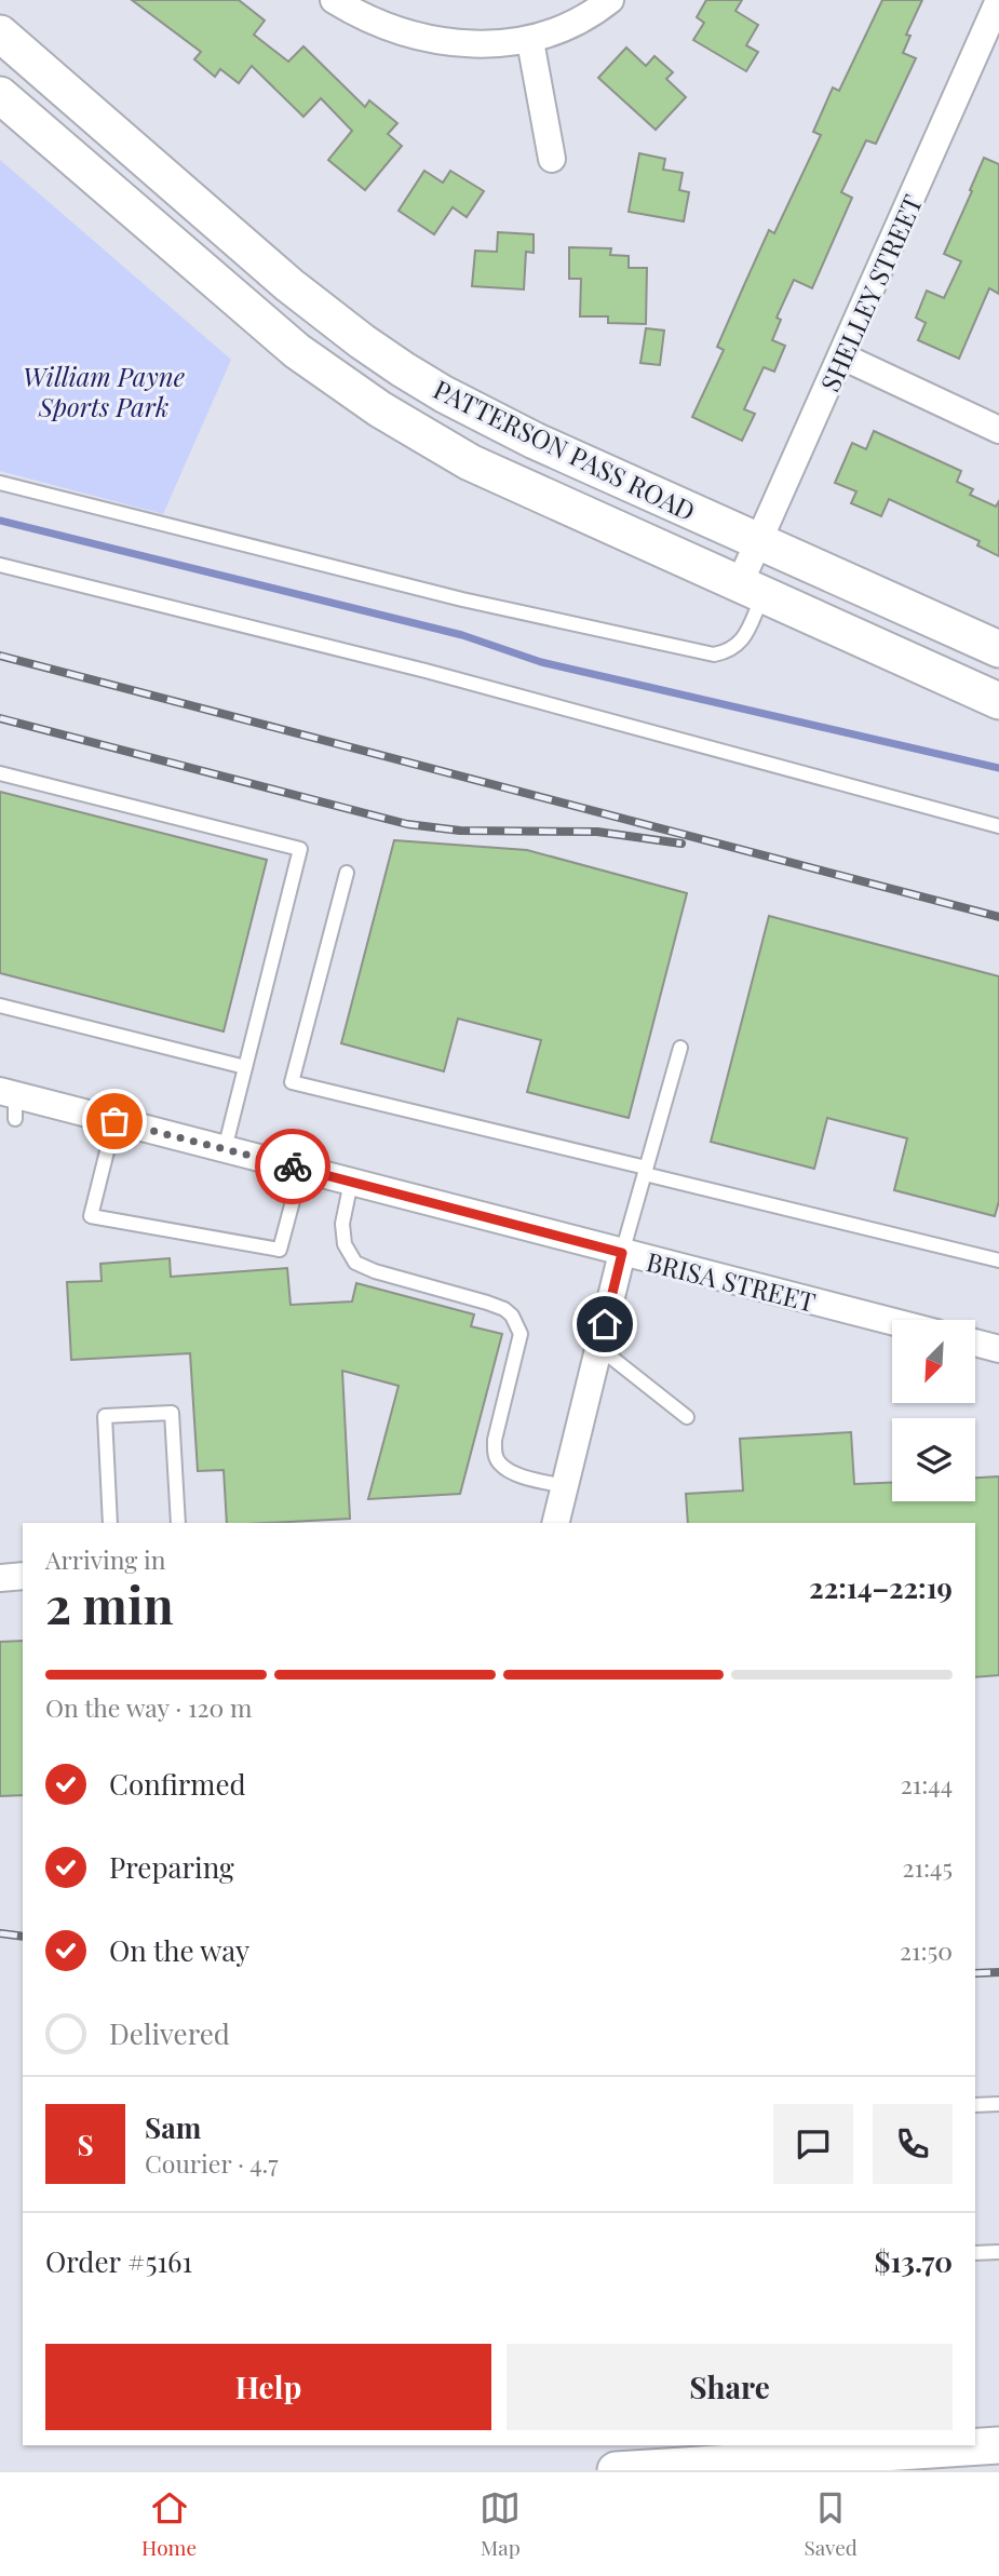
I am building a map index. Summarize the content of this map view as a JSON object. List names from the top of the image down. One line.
{"streets":{"main road":["PATTERSON PASS ROAD"],"street":["SHELLEY STREET","BRISA STREET"]},"crossings":[["SHELLEY STREET","PATTERSON PASS ROAD"]],"parks":["William Payne Sports Park"],"north":"bottom left","page":{"heading":["2 min","Arriving in","22:14–22:19"],"panel":["Sam","Courier · 4.7","Order #5161","$13.70"],"bar":"On the way · 120 m","list":[["Confirmed","21:44"],["Preparing","21:45"],["On the way","21:50"],"Delivered"],"round":"S","buttons":["Help","Share"],"tabs":["Home","Map","Saved"]}}
